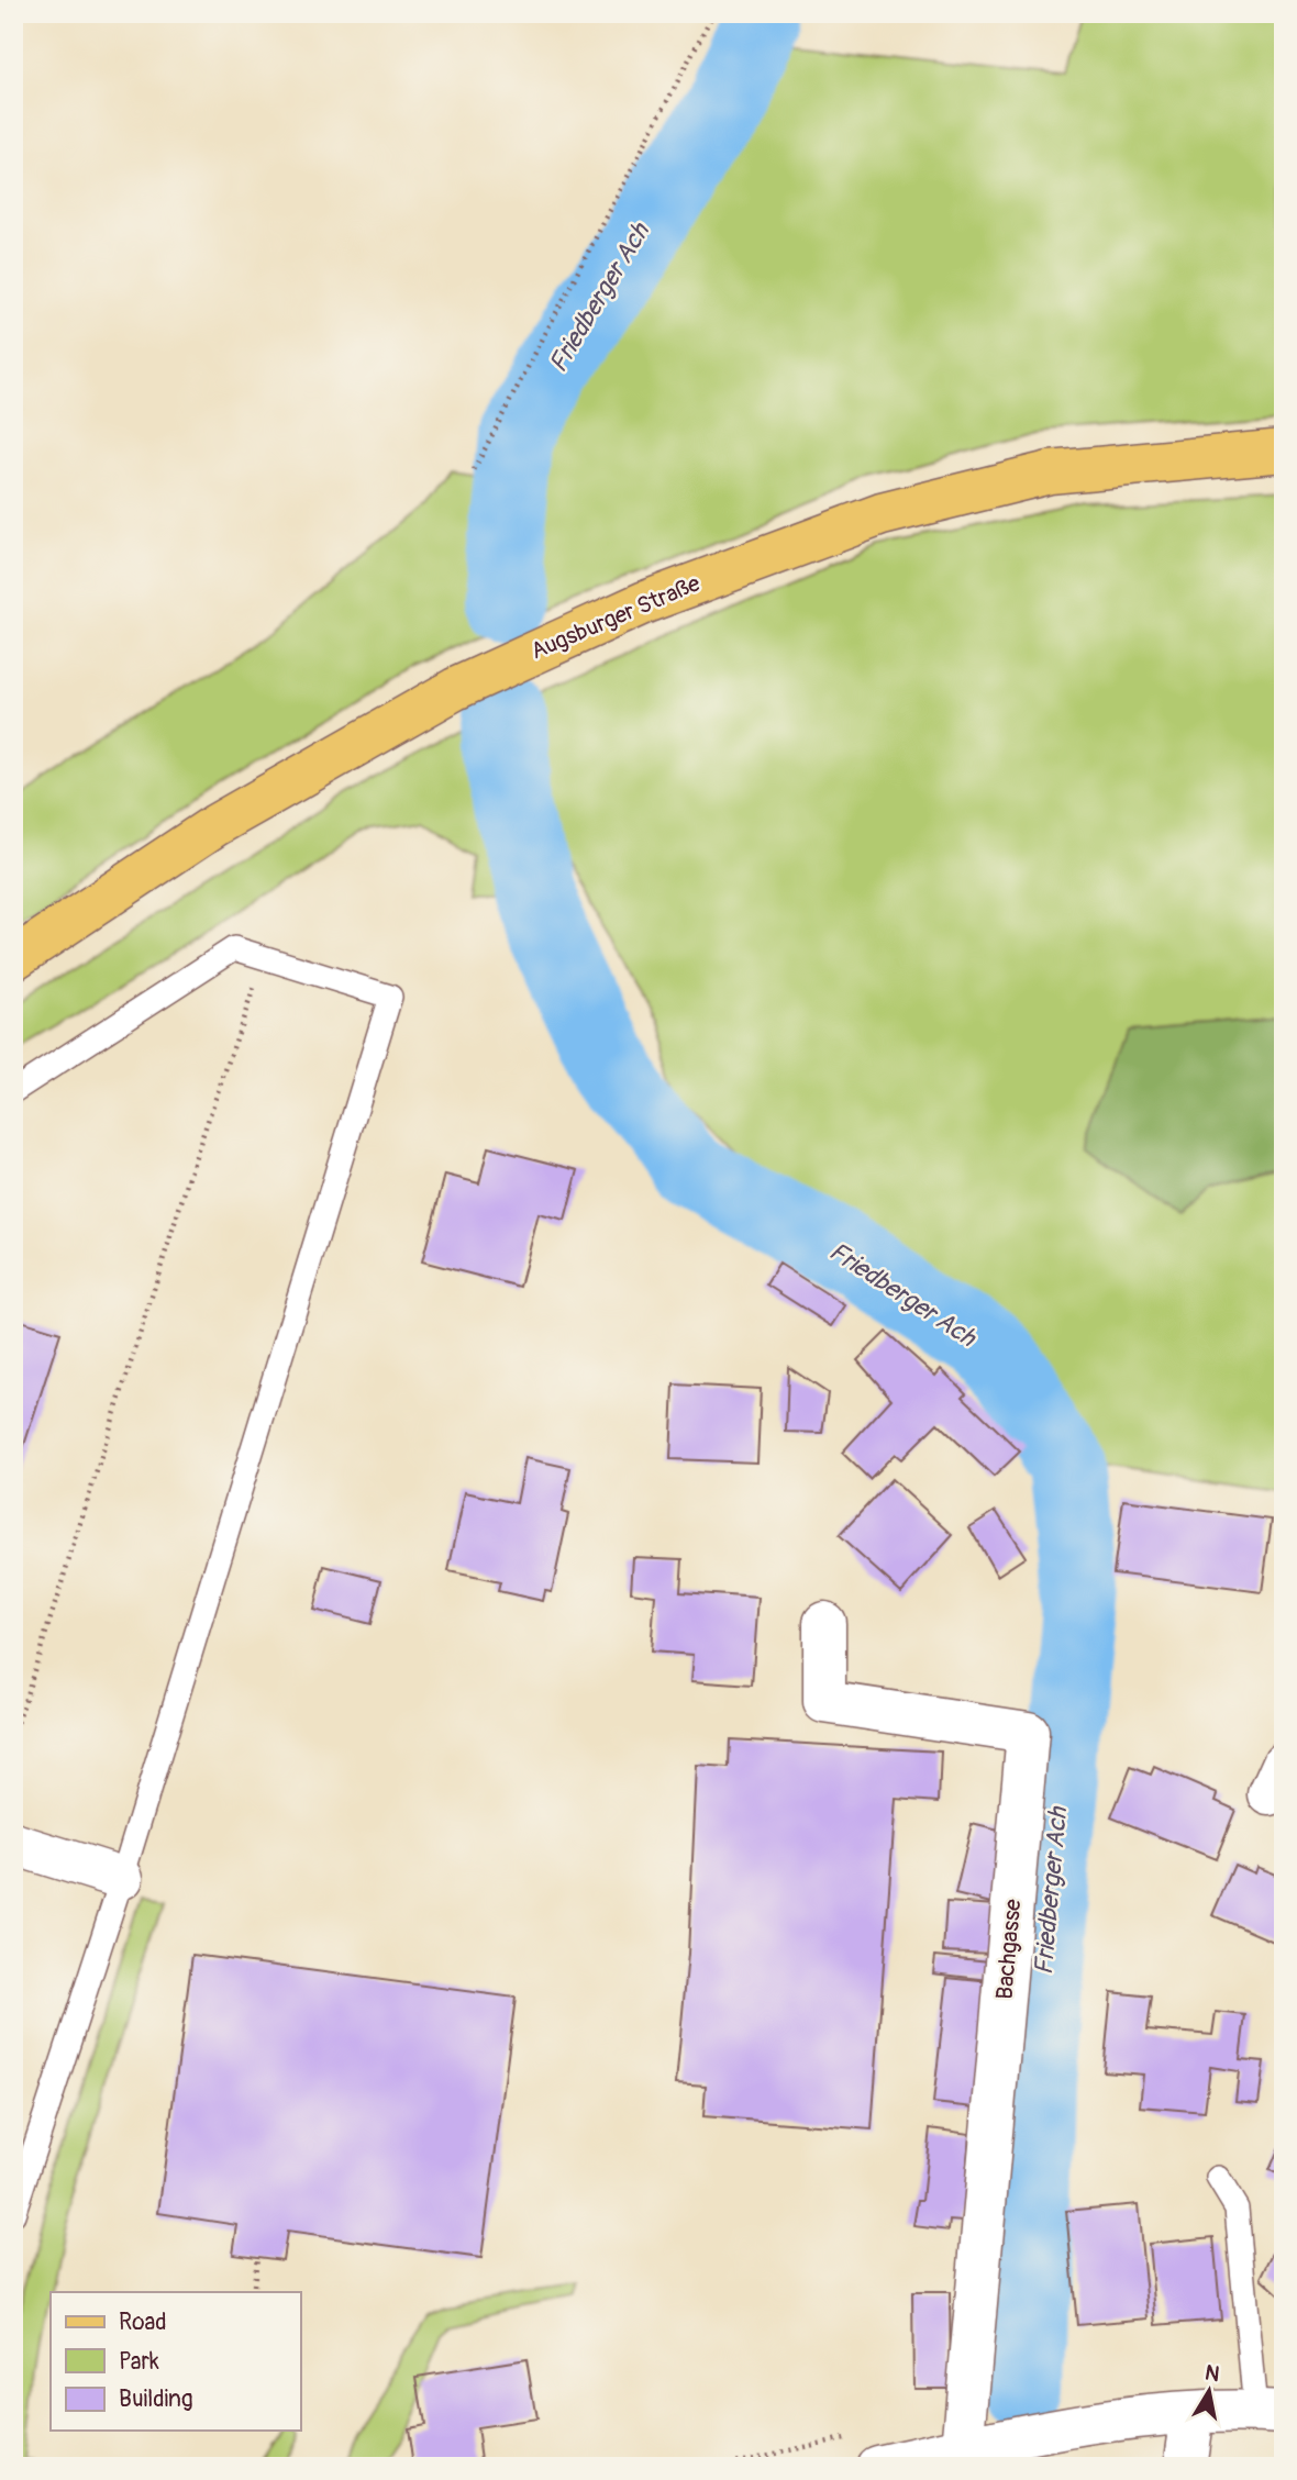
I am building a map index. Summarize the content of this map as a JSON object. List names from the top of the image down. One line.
{"streets":{"main road":["Augsburger Straße"],"street":["Bachgasse"]},"water":["Friedberger Ach"],"legend":["Road","Park","Building"],"north":"top"}
